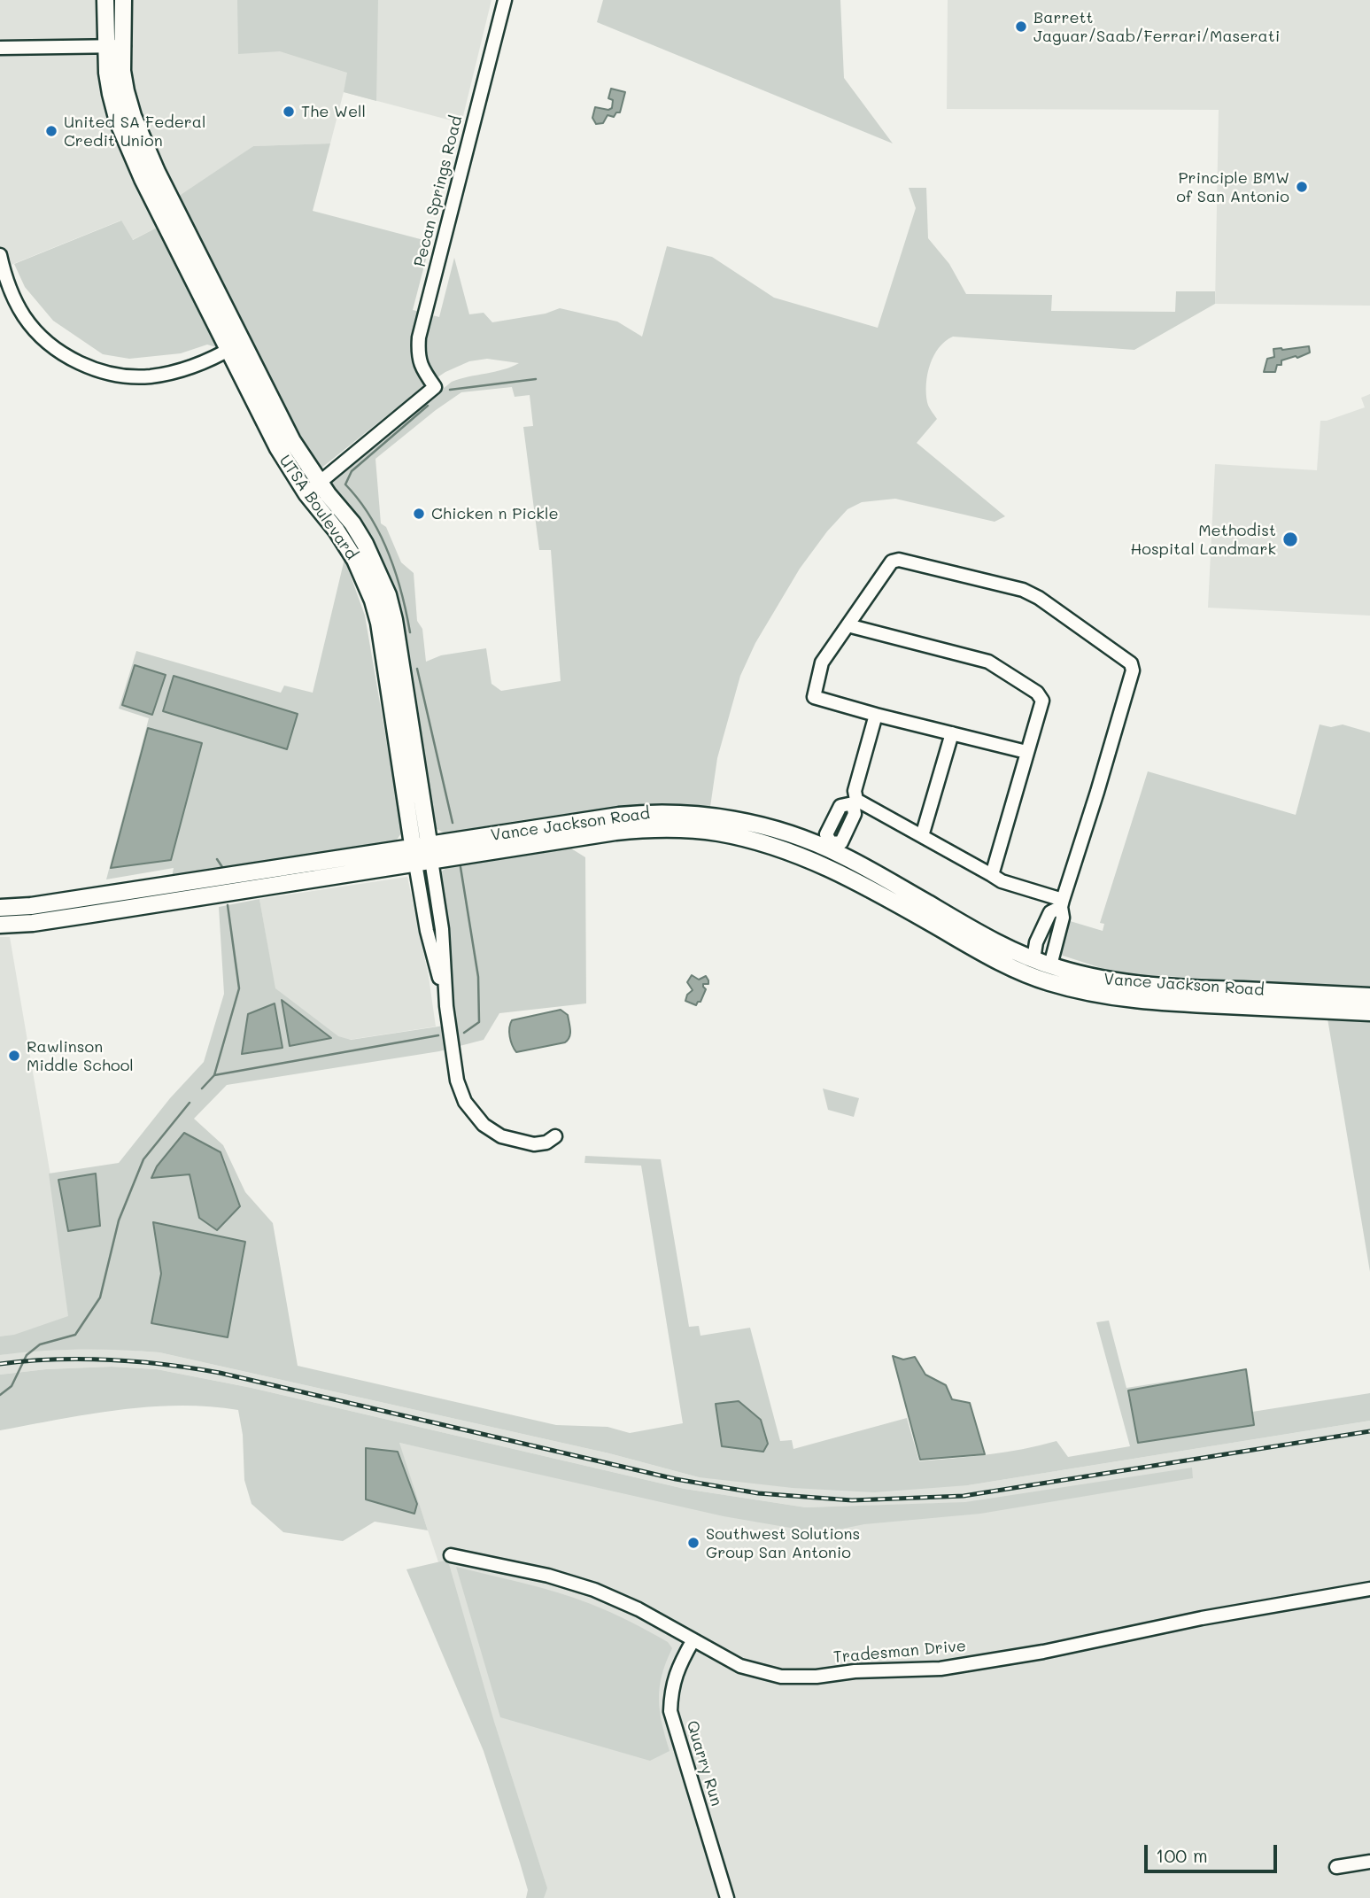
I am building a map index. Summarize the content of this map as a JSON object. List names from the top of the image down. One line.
{"streets":{"main road":["UTSA Boulevard","Vance Jackson Road"],"street":["Pecan Springs Road","Tradesman Drive","Quarry Run"]},"crossings":[["Pecan Springs Road","UTSA Boulevard"],["UTSA Boulevard","Vance Jackson Road"],["Tradesman Drive","Quarry Run"]],"places":["Barrett Jaguar/Saab/Ferrari/Maserati","The Well","United SA Federal Credit Union","Principle BMW of San Antonio","Chicken n Pickle","Methodist Hospital Landmark","Rawlinson Middle School","Southwest Solutions Group San Antonio"],"scale_bar":"100 m"}
